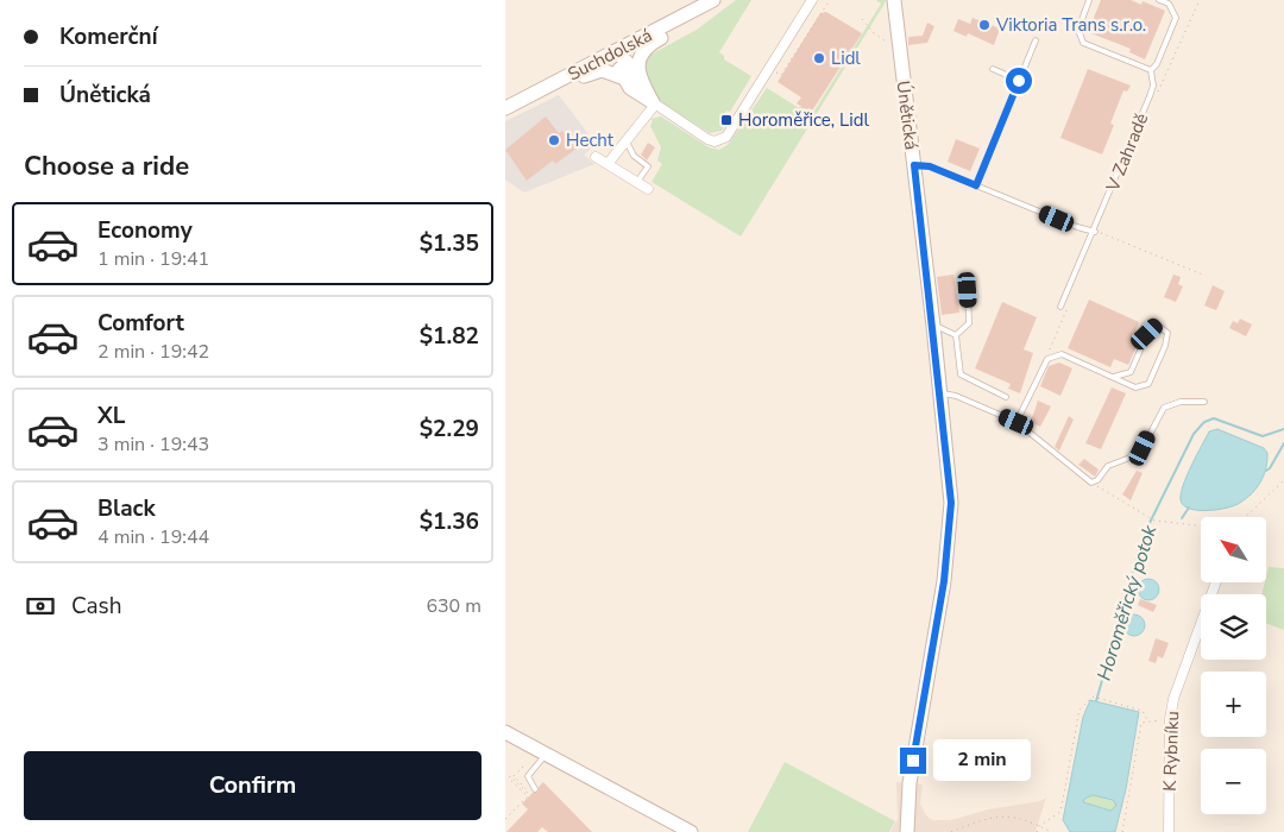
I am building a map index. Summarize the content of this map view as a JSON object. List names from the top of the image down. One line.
{"streets":{"street":["Suchdolská","Únětická","K Rybníku"],"lane":["V Zahradě"]},"water":["Horoměřický potok"],"places":{"other":["Viktoria Trans s.r.o.","Lidl","Hecht"],"transit":["Horoměřice, Lidl"]},"north":"top left","page":{"banner":["Komerční","Únětická"],"heading":"Choose a ride","list":[{"name":"Economy","note":"1 min · 19:41","value":"$1.35"},{"name":"Comfort","note":"2 min · 19:42","value":"$1.82"},{"name":"XL","note":"3 min · 19:43","value":"$2.29"},{"name":"Black","note":"4 min · 19:44","value":"$1.36"}],"map_buttons":["+","−"],"pay":["Cash","630 m"],"buttons":"Confirm","bubble":"2 min"}}
